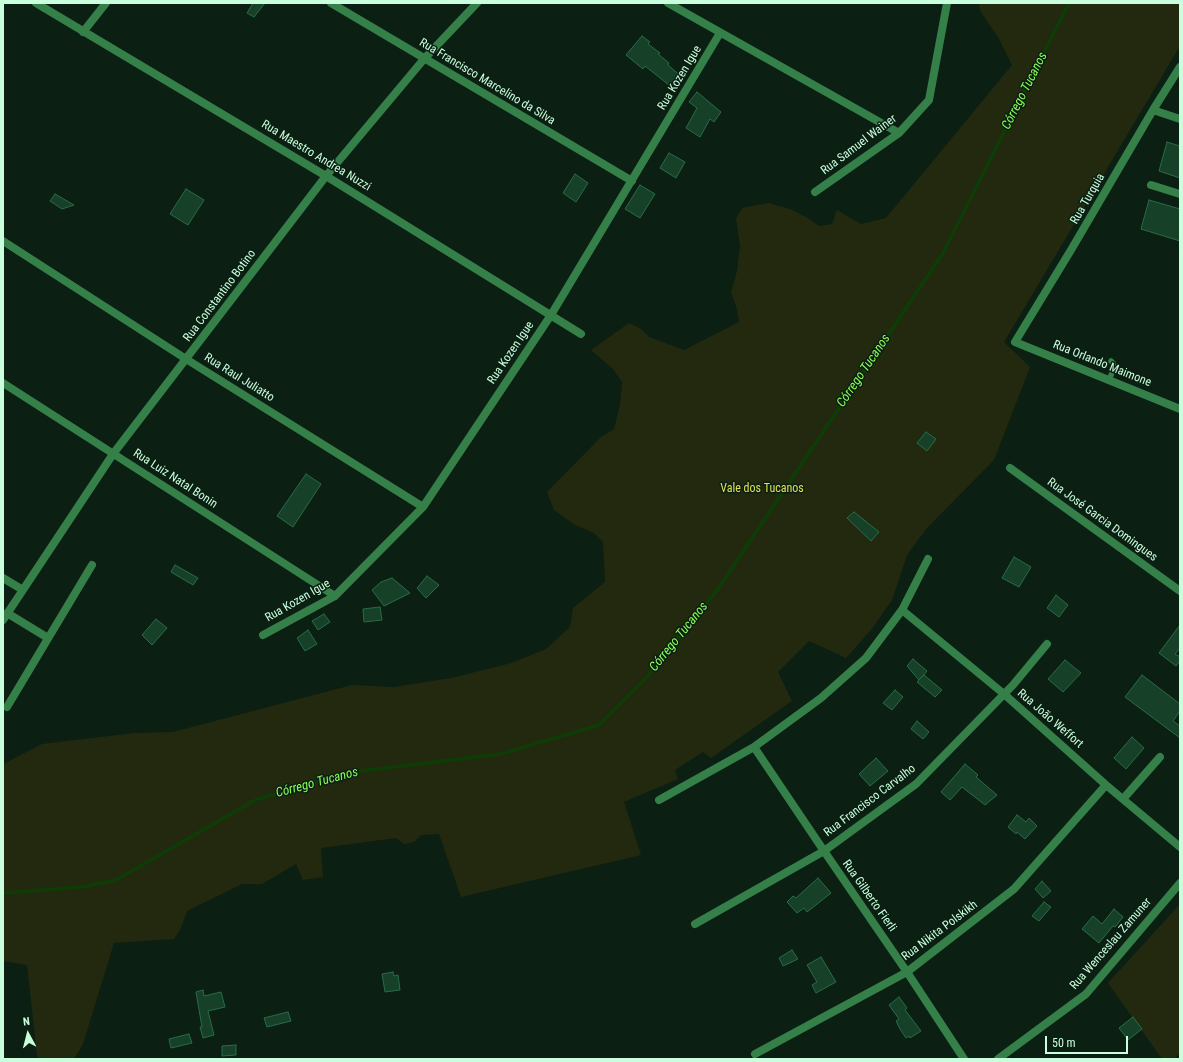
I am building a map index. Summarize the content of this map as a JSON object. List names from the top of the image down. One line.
{"streets":{"street":["Rua Kozen Igue","Rua Francisco Marcelino da Silva","Rua Samuel Wainer","Rua Maestro Andrea Nuzzi","Rua Turquia","Rua Constantino Botino","Rua Orlando Maimone","Rua Raul Juliatto","Rua Luiz Natal Bonin","Rua José Garcia Domingues","Rua João Weffort","Rua Francisco Carvalho","Rua Gilberto Fierli","Rua Nikita Polskikh","Rua Wenceslau Zamuner"]},"crossings":[["Rua Kozen Igue","Rua Francisco Marcelino da Silva"],["Rua Kozen Igue","Rua Maestro Andrea Nuzzi"],["Rua Kozen Igue","Rua Raul Juliatto"],["Rua Kozen Igue","Rua Luiz Natal Bonin"],["Rua Francisco Marcelino da Silva","Rua Constantino Botino"],["Rua Maestro Andrea Nuzzi","Rua Constantino Botino"],["Rua Turquia","Rua Orlando Maimone"],["Rua Constantino Botino","Rua Raul Juliatto"],["Rua Constantino Botino","Rua Luiz Natal Bonin"],["Rua João Weffort","Rua Francisco Carvalho"],["Rua João Weffort","Rua Nikita Polskikh"],["Rua Francisco Carvalho","Rua Gilberto Fierli"],["Rua Gilberto Fierli","Rua Nikita Polskikh"]],"water":["Córrego Tucanos"],"parks":["Vale dos Tucanos"],"scale_bar":"50 m","north":"top"}
